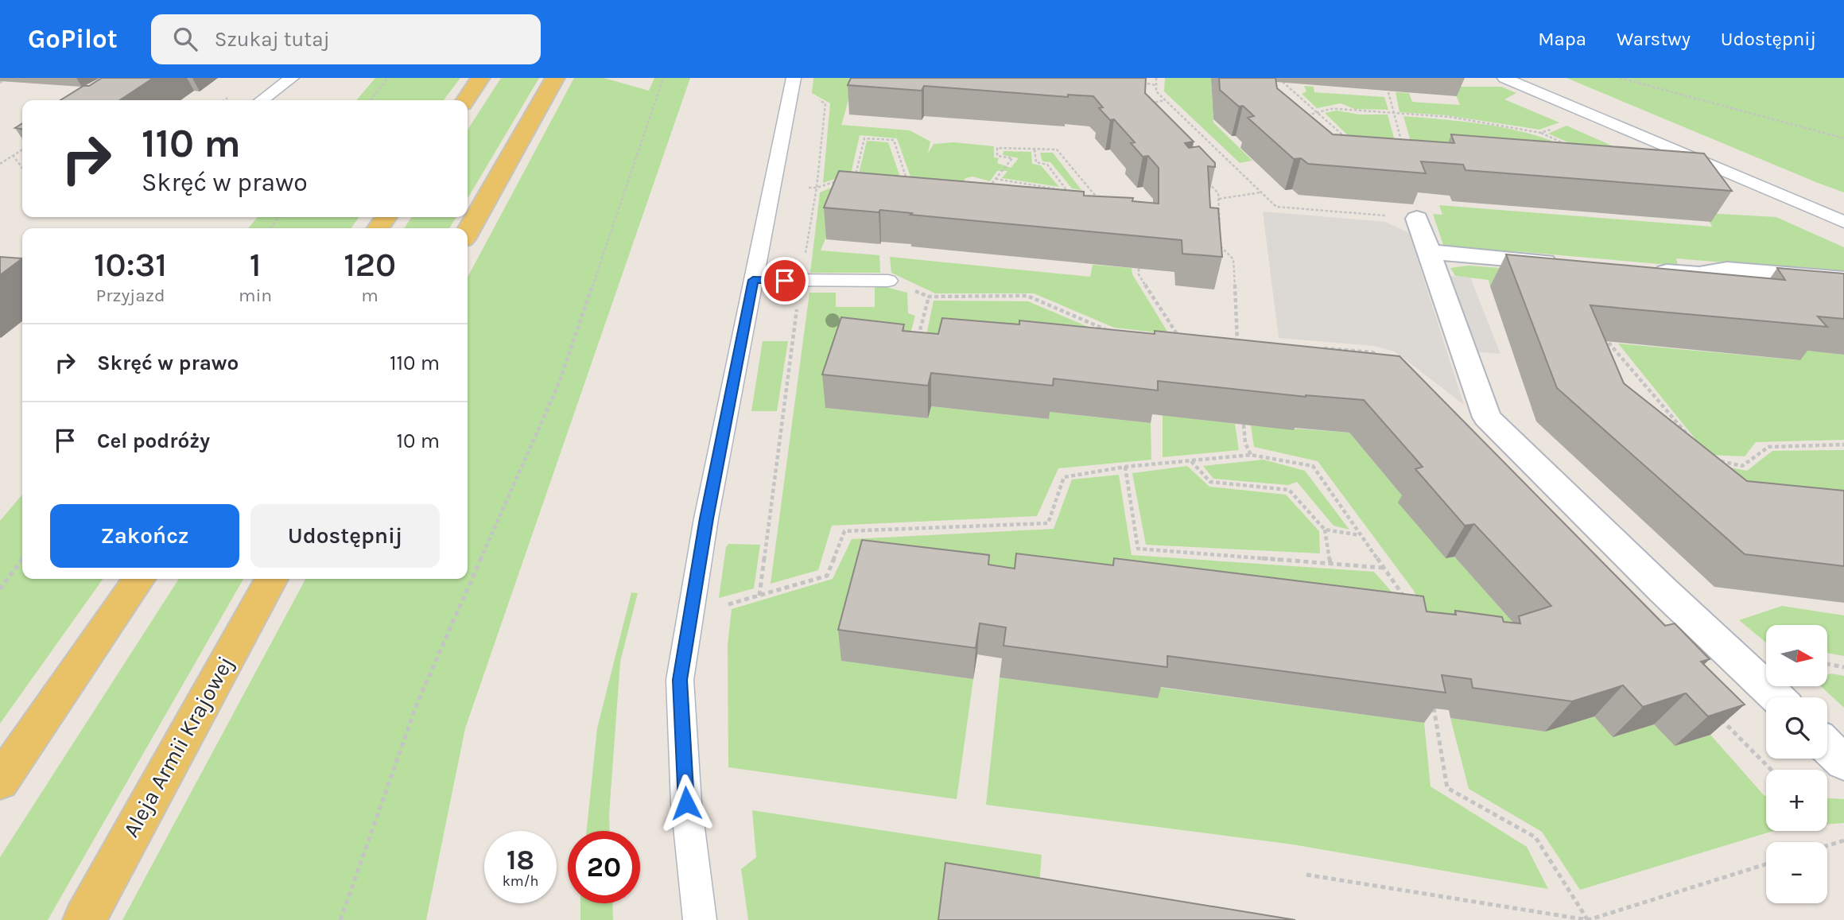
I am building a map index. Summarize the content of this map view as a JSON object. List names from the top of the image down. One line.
{"streets":{"main road":["Aleja Armii Krajowej"]},"north":"right","page":{"header":"GoPilot","search":"Szukaj tutaj","nav":["Mapa","Warstwy","Udostępnij"],"turn":["110 m","Skręć w prawo"],"eta":["10:31","Przyjazd","1","min","120","m"],"list":[{"name":"Skręć w prawo","value":"110 m"},{"name":"Cel podróży","value":"10 m"}],"buttons":["Zakończ","Udostępnij"],"map_buttons":["+","−"],"speed":"18 km/h","limit":"20"}}
